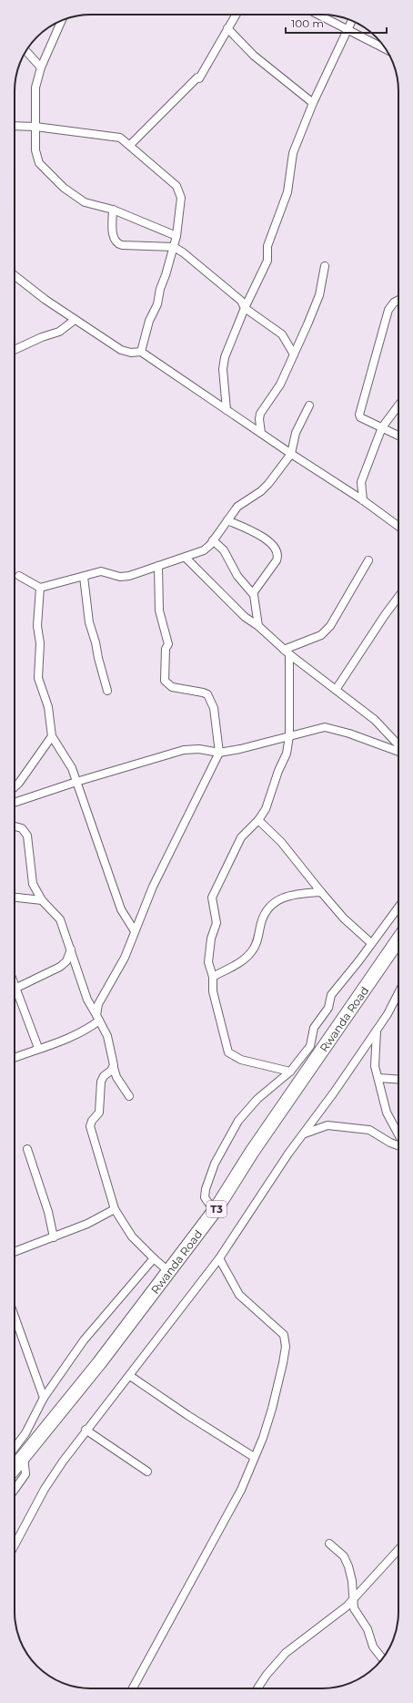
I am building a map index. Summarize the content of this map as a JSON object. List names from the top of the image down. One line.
{"streets":{"highway":["Rwanda Road","T3"]},"scale_bar":"100 m"}
